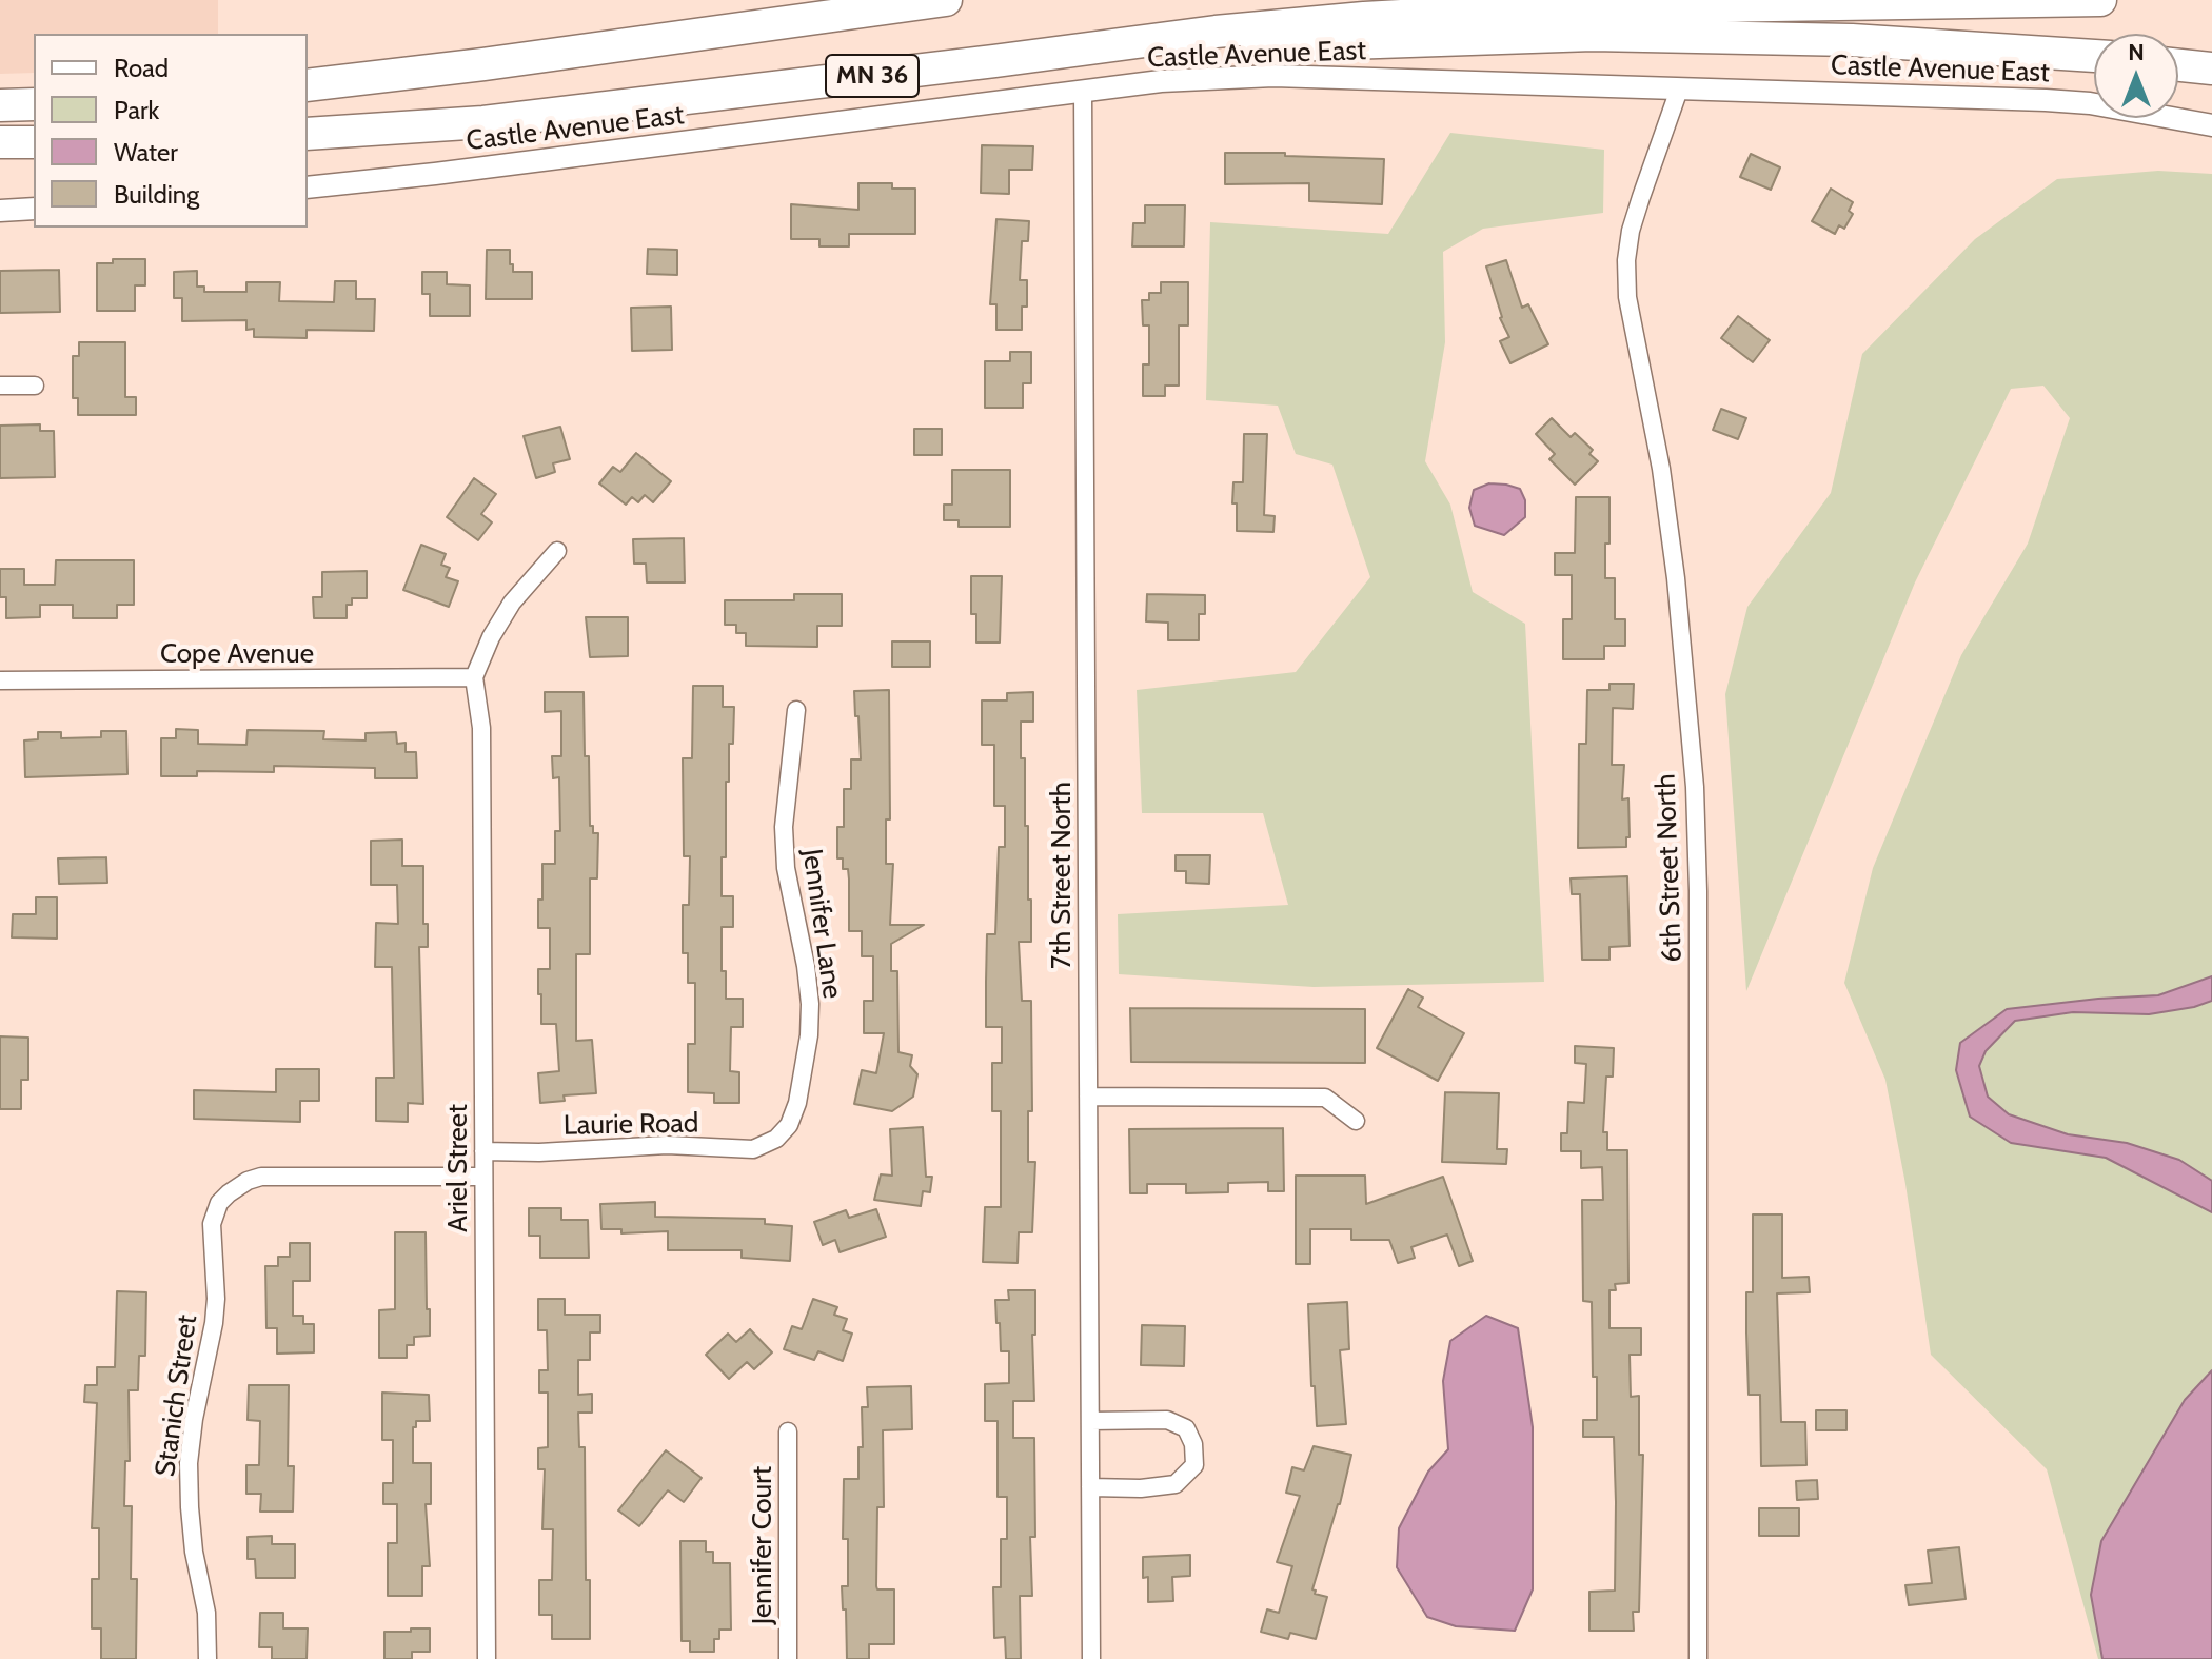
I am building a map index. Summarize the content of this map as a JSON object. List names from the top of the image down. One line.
{"streets":{"highway":["MN 36"],"street":["Castle Avenue East","Cope Avenue","6th Street North","7th Street North","Jennifer Lane","Laurie Road","Ariel Street","Stanich Street","Jennifer Court"]},"crossings":[["Castle Avenue East","6th Street North"],["Castle Avenue East","7th Street North"],["Cope Avenue","Ariel Street"],["Jennifer Lane","Laurie Road"],["Laurie Road","Ariel Street"],["Ariel Street","Stanich Street"]],"legend":["Road","Park","Water","Building"],"north":"top"}
